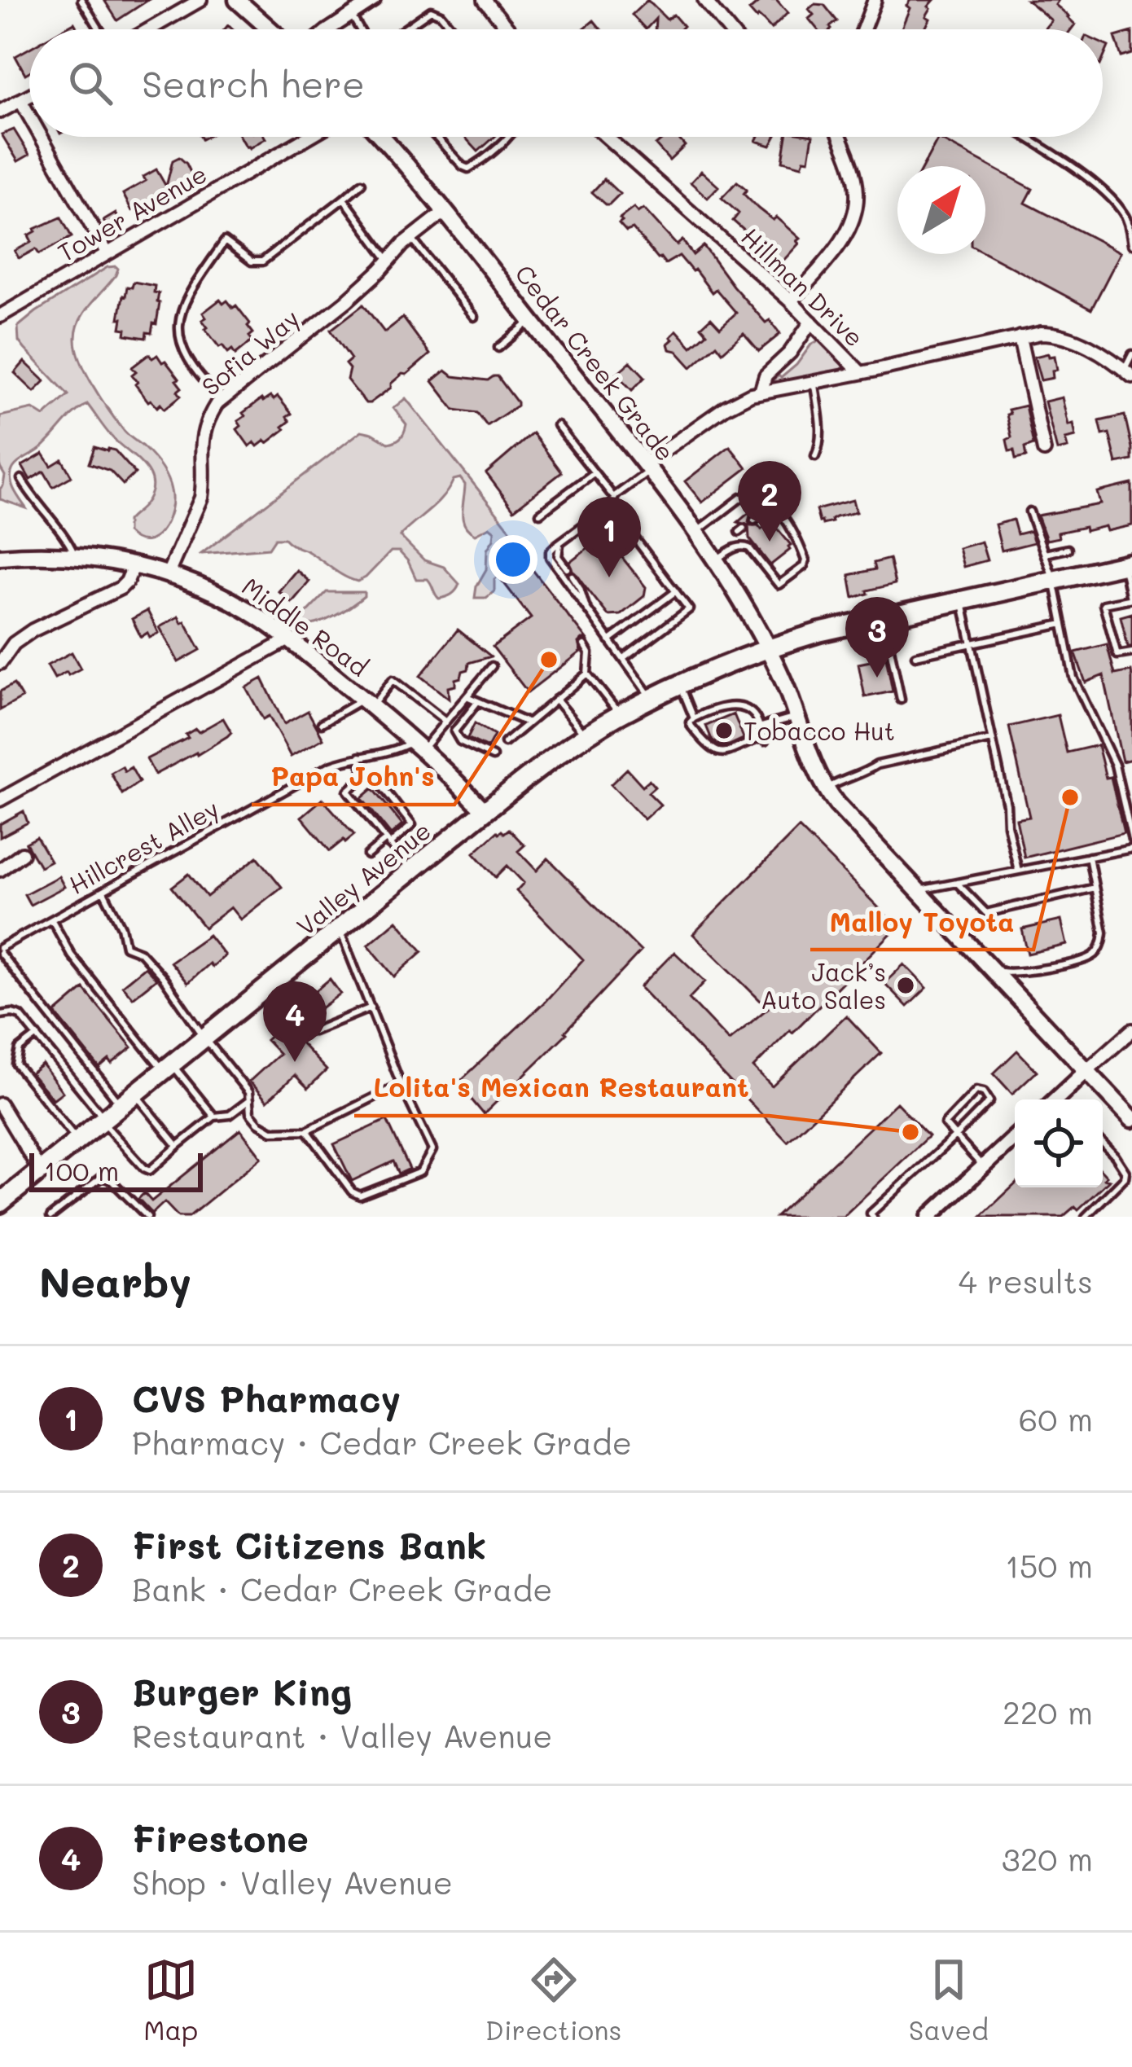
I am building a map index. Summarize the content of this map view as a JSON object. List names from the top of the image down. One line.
{"streets":{"main road":["Cedar Creek Grade","Middle Road","Valley Avenue"],"street":["Tower Avenue","Hillman Drive","Sofia Way"],"lane":["Hillcrest Alley"]},"crossings":[["Sofia Way","Cedar Creek Grade"],["Sofia Way","Middle Road"],["Cedar Creek Grade","Valley Avenue"],["Middle Road","Hillcrest Alley"],["Middle Road","Valley Avenue"]],"places":["Papa John's","Tobacco Hut","Malloy Toyota","Jack’s Auto Sales","Lolita's Mexican Restaurant"],"scale_bar":"100 m","north":"top right","page":{"search":"Search here","pins":["2","1","3","4"],"scale":"100 m","heading":["Nearby","4 results"],"list":[{"mark":"1","name":"CVS Pharmacy","note":"Pharmacy · Cedar Creek Grade","value":"60 m"},{"mark":"2","name":"First Citizens Bank","note":"Bank · Cedar Creek Grade","value":"150 m"},{"mark":"3","name":"Burger King","note":"Restaurant · Valley Avenue","value":"220 m"},{"mark":"4","name":"Firestone","note":"Shop · Valley Avenue","value":"320 m"}],"nav":["Map","Directions","Saved"]}}
